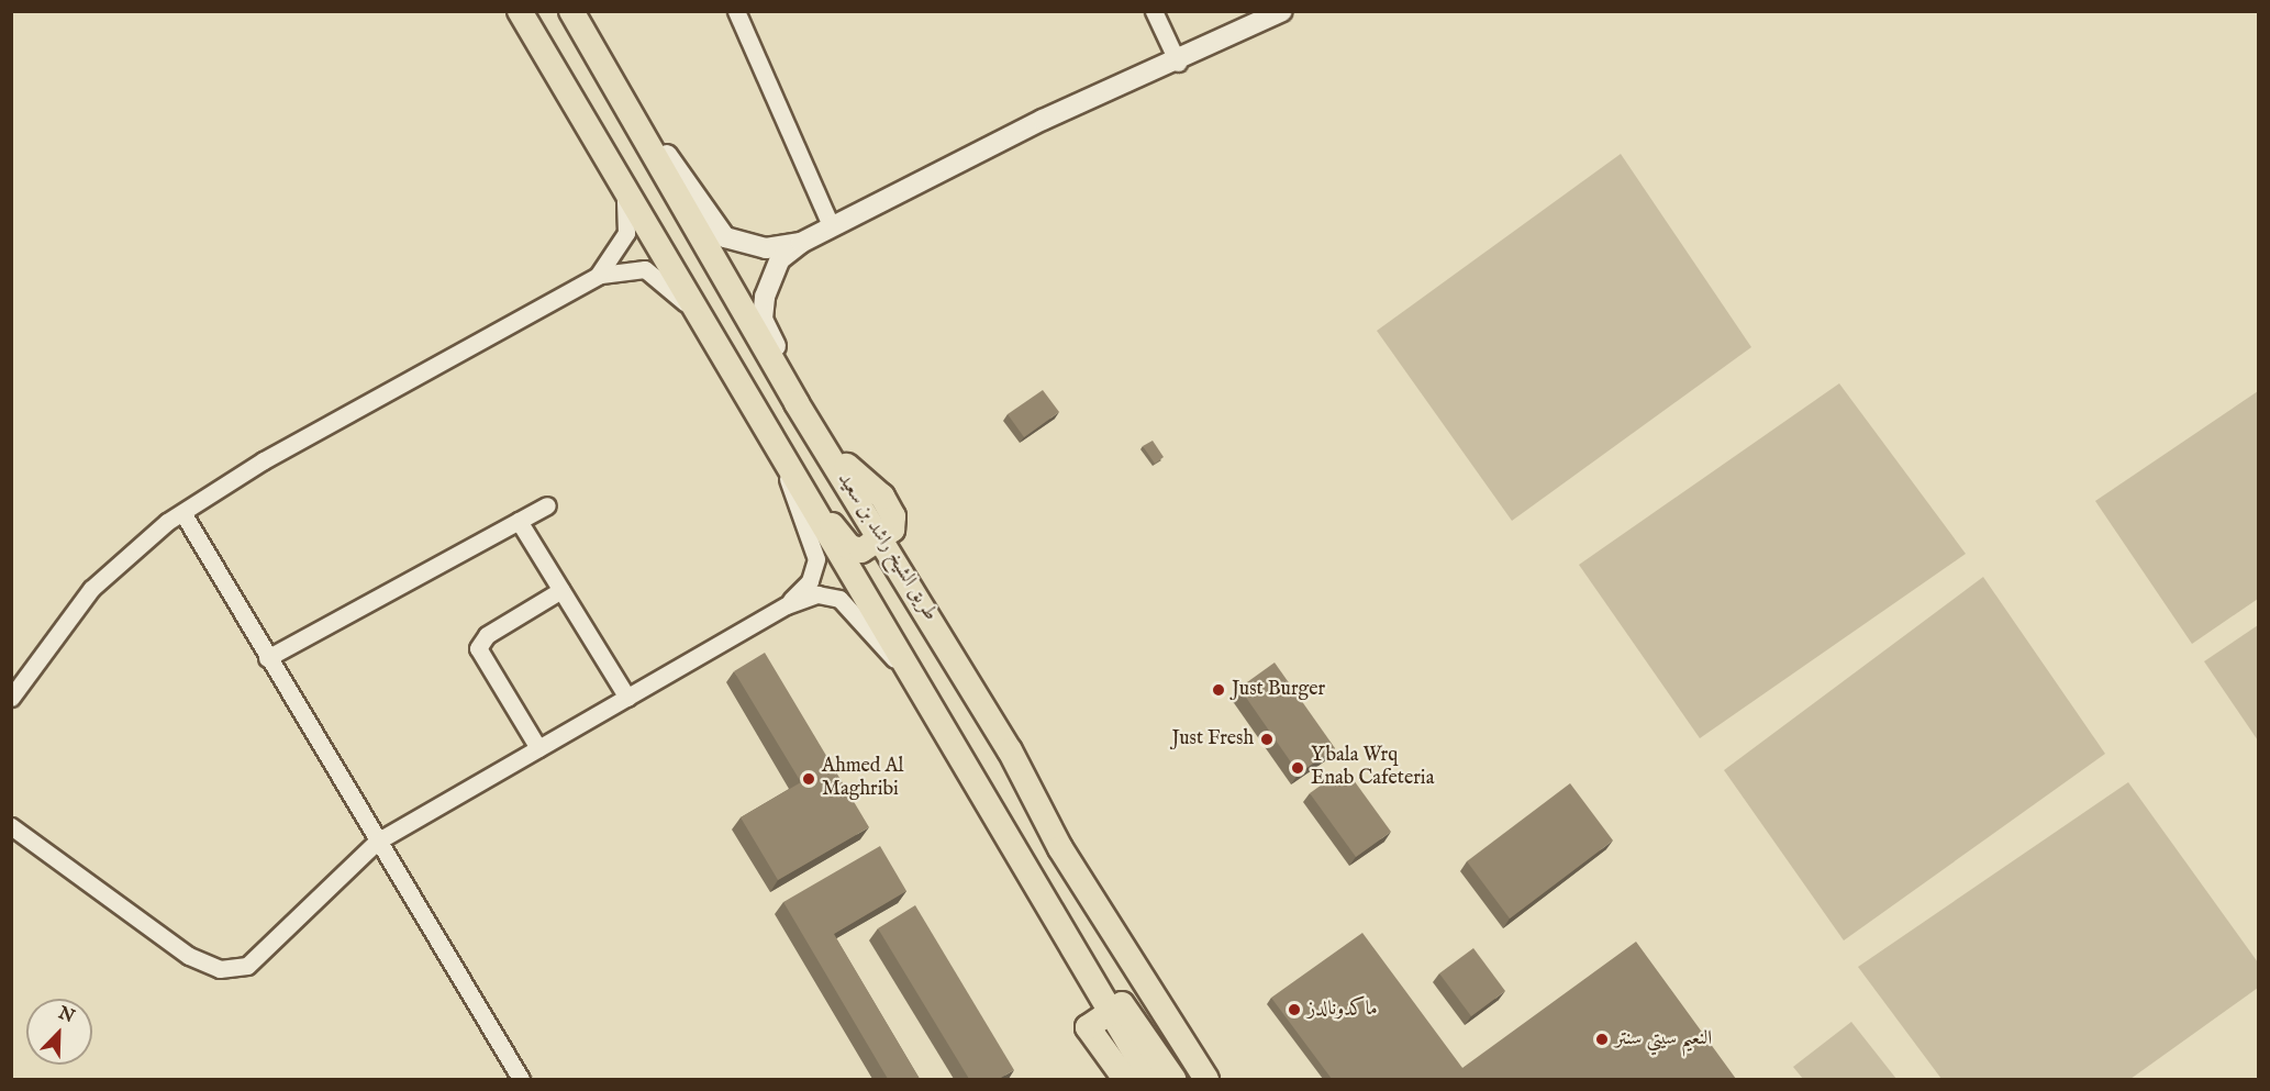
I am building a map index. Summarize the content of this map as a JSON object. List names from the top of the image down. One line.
{"streets":{"main road":["طريق الشيخ راشد بن سعيد"]},"places":["Just Burger","Just Fresh","Ybala Wrq Enab Cafeteria","Ahmed Al Maghribi","ماكدونالدز","النعيم سيتي سنتر"],"north":"top right"}
